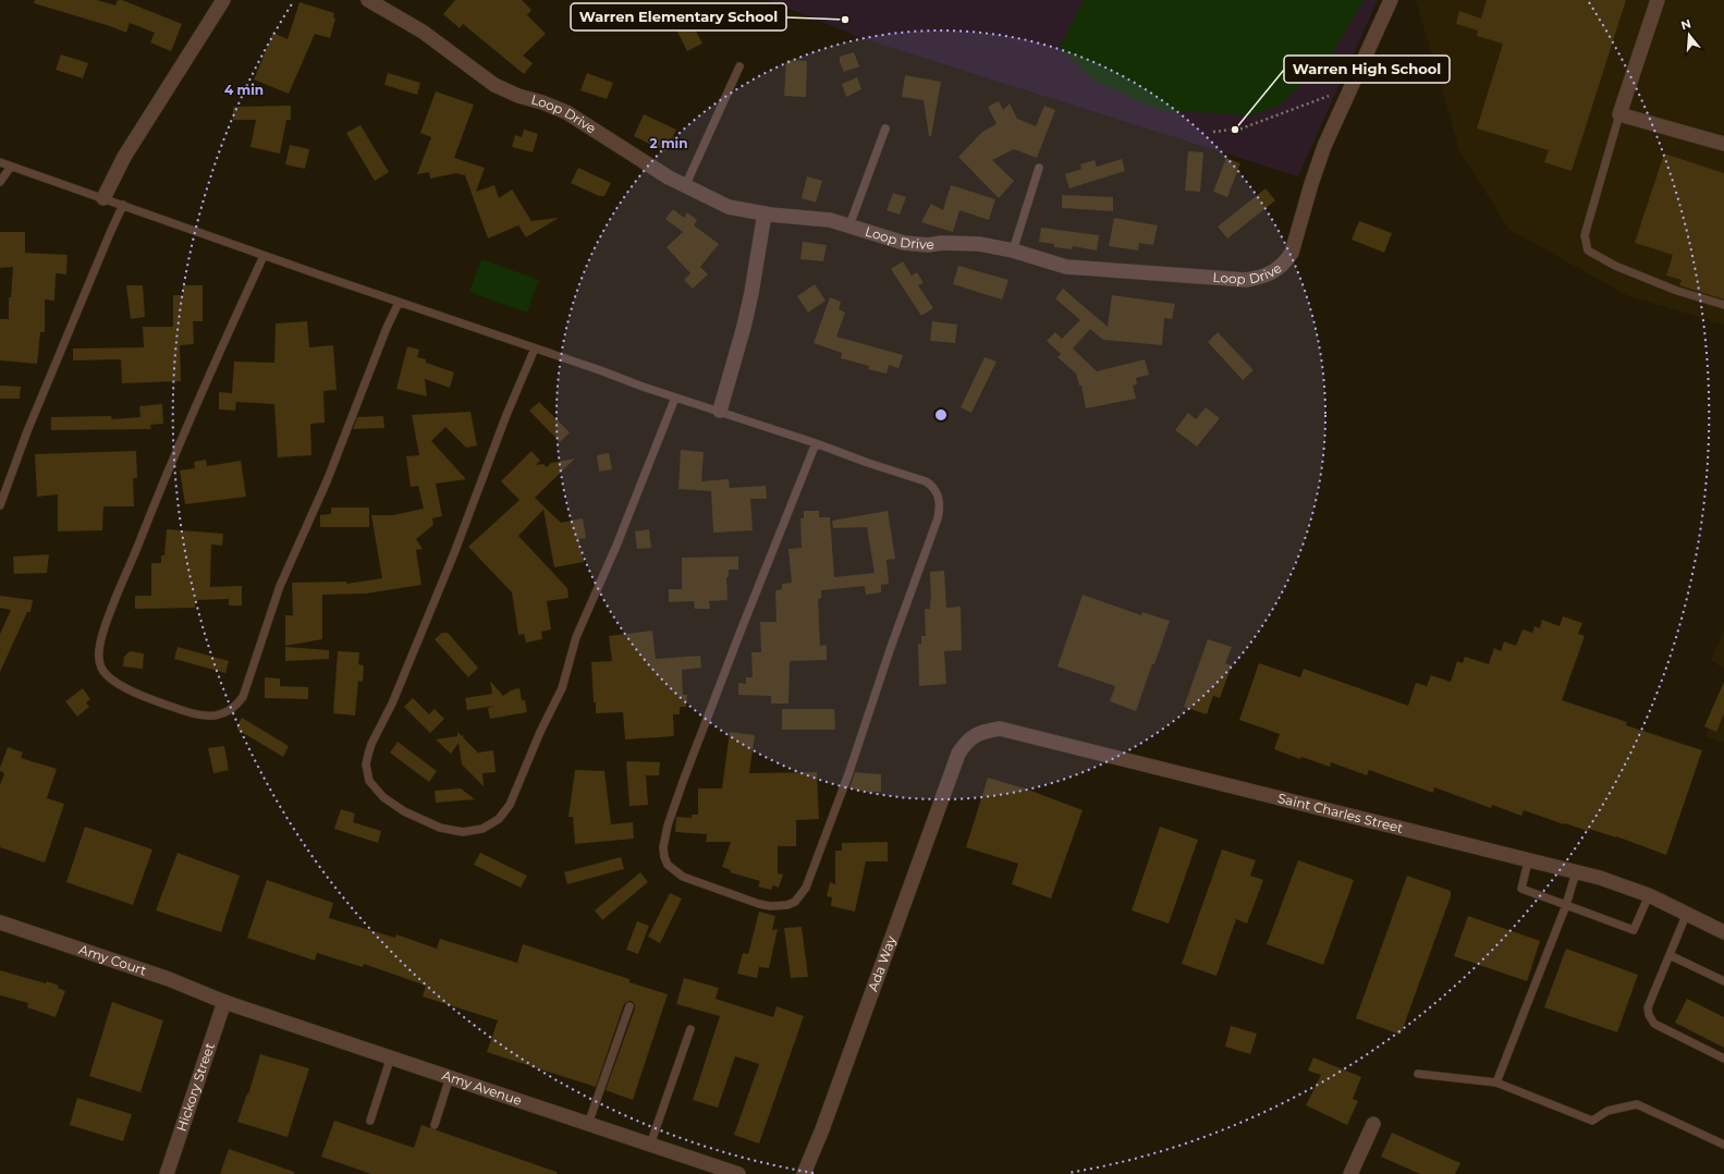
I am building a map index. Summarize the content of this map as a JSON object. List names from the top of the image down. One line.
{"streets":{"street":["Loop Drive","Saint Charles Street","Amy Court","Ada Way","Amy Avenue","Hickory Street"]},"crossings":[["Saint Charles Street","Ada Way"],["Amy Court","Amy Avenue"],["Amy Court","Hickory Street"],["Amy Avenue","Hickory Street"]],"places":["Warren Elementary School","Warren High School"],"north":"top","rings":["4 min","2 min"]}
